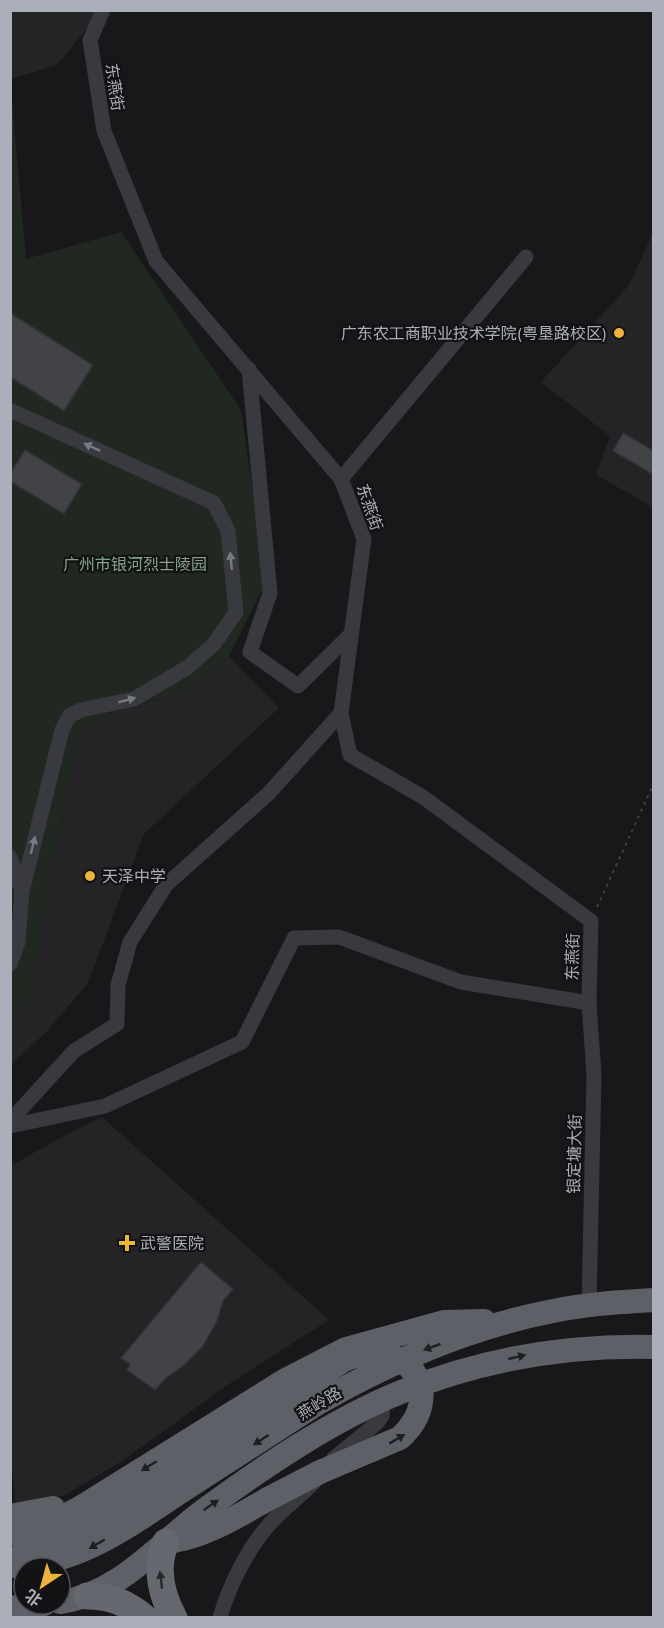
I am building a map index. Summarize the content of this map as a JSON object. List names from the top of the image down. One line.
{"streets":{"highway":["燕岭路"],"street":["东燕街","银定塘大街"]},"crossings":[["东燕街","银定塘大街"],["银定塘大街","燕岭路"]],"parks":["广州市银河烈士陵园"],"places":{"other":["广东农工商职业技术学院(粤垦路校区)","天泽中学"],"health":["武警医院"]},"north":"bottom left"}
